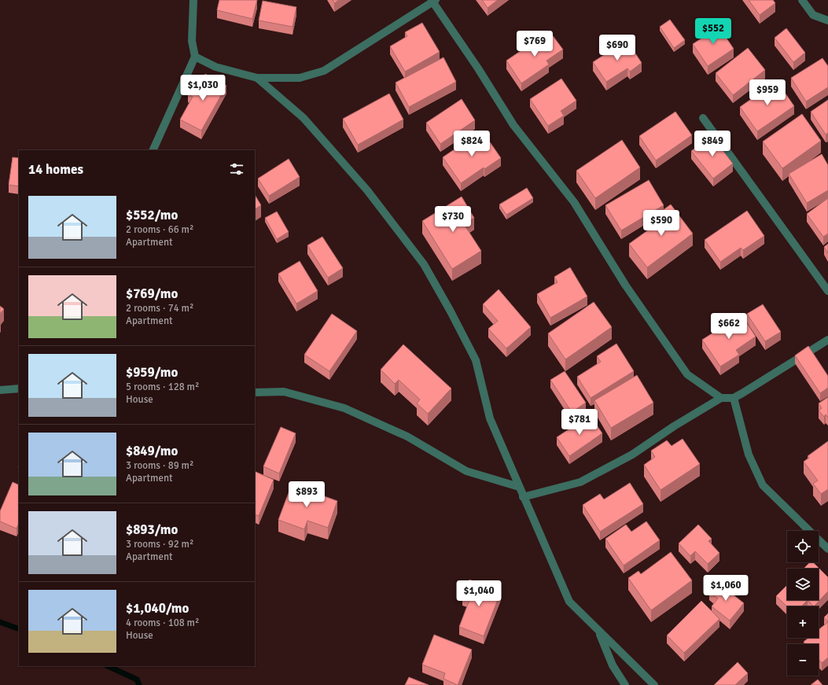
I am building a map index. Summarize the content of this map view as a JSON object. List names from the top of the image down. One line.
{"page":{"price":["$552","$769","$690","$1,030","$959","$824","$849","$730","$590","$662","$781","$893","$1,060","$1,040"],"heading":"14 homes","list":[{"name":"$552/mo","note":"2 rooms · 66 m² · Apartment"},{"name":"$769/mo","note":"2 rooms · 74 m² · Apartment"},{"name":"$959/mo","note":"5 rooms · 128 m² · House"},{"name":"$849/mo","note":"3 rooms · 89 m² · Apartment"},{"name":"$893/mo","note":"3 rooms · 92 m² · Apartment"},{"name":"$1,040/mo","note":"4 rooms · 108 m² · House"}],"map_buttons":["+","−"]}}
